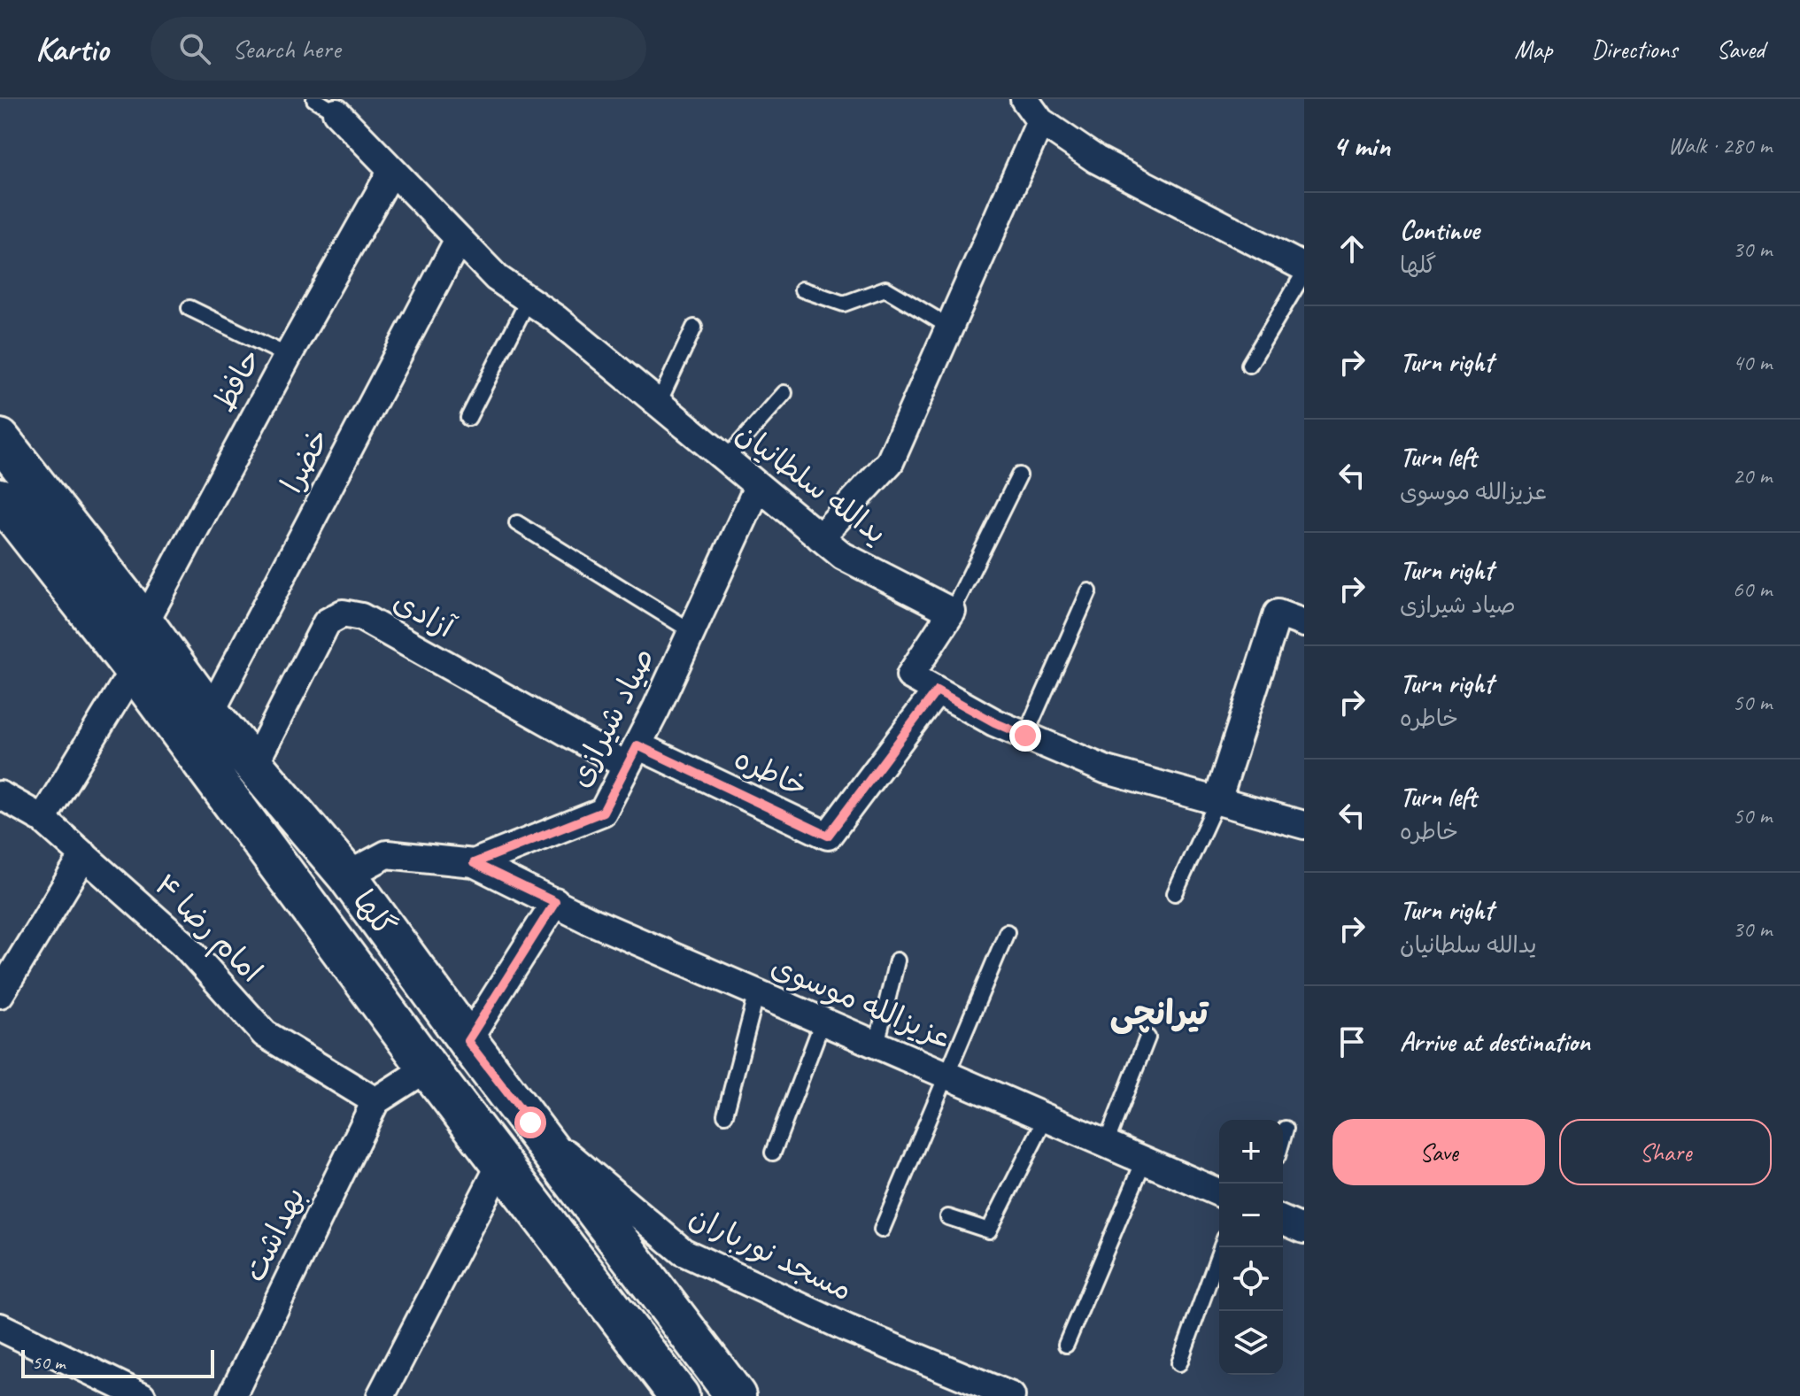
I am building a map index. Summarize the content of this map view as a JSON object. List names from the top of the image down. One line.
{"streets":{"main road":["گلها"],"street":["حافظ","خضرا","یدالله سلطانیان","آزادی","صیاد شیرازی","خاطره","امام رضا ۴","عزیزالله موسوی","بهداشت","مسجد نورباران"]},"crossings":[["حافظ","یدالله سلطانیان"],["حافظ","گلها"],["خضرا","یدالله سلطانیان"],["خضرا","گلها"],["یدالله سلطانیان","صیاد شیرازی"],["آزادی","صیاد شیرازی"],["آزادی","خاطره"],["آزادی","گلها"],["صیاد شیرازی","خاطره"],["صیاد شیرازی","گلها"],["صیاد شیرازی","عزیزالله موسوی"],["گلها","مسجد نورباران"],["امام رضا ۴","بهداشت"]],"districts":["تیرانچی"],"scale_bar":"50 m","page":{"header":"Kartio","search":"Search here","nav":["Map","Directions","Saved"],"heading":["4 min","Walk · 280 m"],"list":[["Continue","گلها","30 m"],["Turn right","40 m"],["Turn left","عزیزالله موسوی","20 m"],["Turn right","صیاد شیرازی","60 m"],["Turn right","خاطره","50 m"],["Turn left","خاطره","50 m"],["Turn right","یدالله سلطانیان","30 m"],"Arrive at destination"],"buttons":["Save","Share"],"map_buttons":["+","−"],"scale":"50 m"}}
